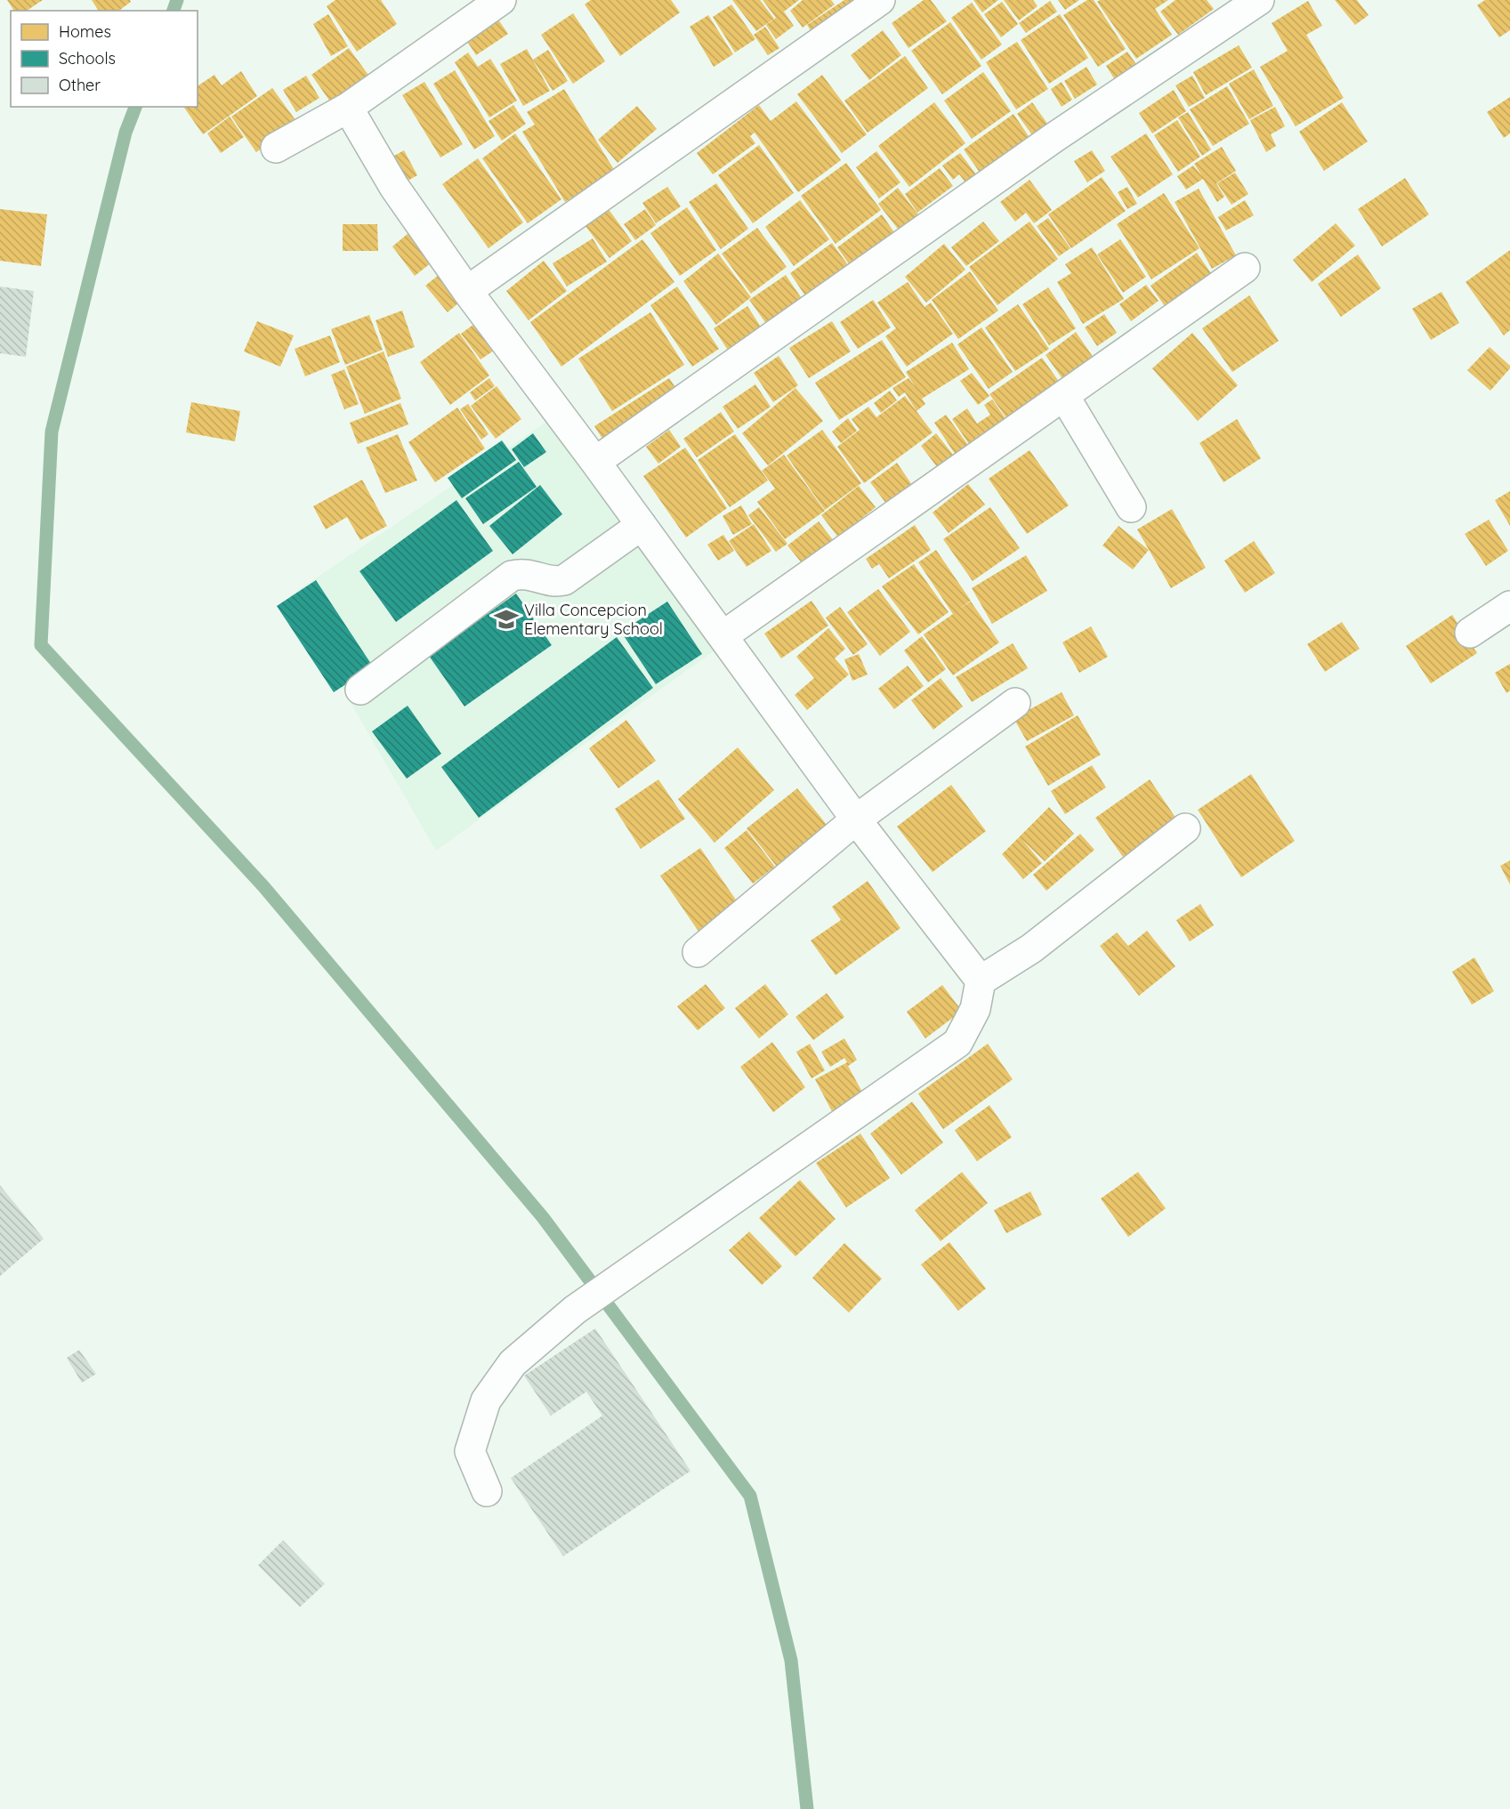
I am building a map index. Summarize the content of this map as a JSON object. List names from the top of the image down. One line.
{"places":{"school or university":["Villa Concepcion Elementary School"]},"legend":["Homes","Schools","Other"]}
